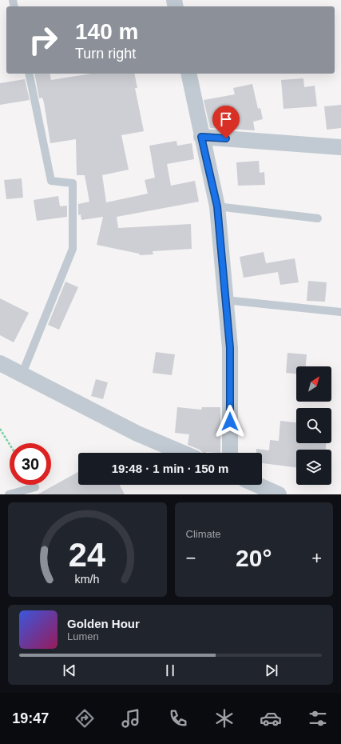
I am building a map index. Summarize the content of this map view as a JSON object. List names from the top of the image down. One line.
{"north":"top right","page":{"turn":["140 m","Turn right"],"limit":"30","trip":"19:48 · 1 min · 150 m","tile":"Climate","heat":["−","20°","+"],"song":["Golden Hour","Lumen"],"tabs":"19:47","gauge":["24","km/h"]}}
